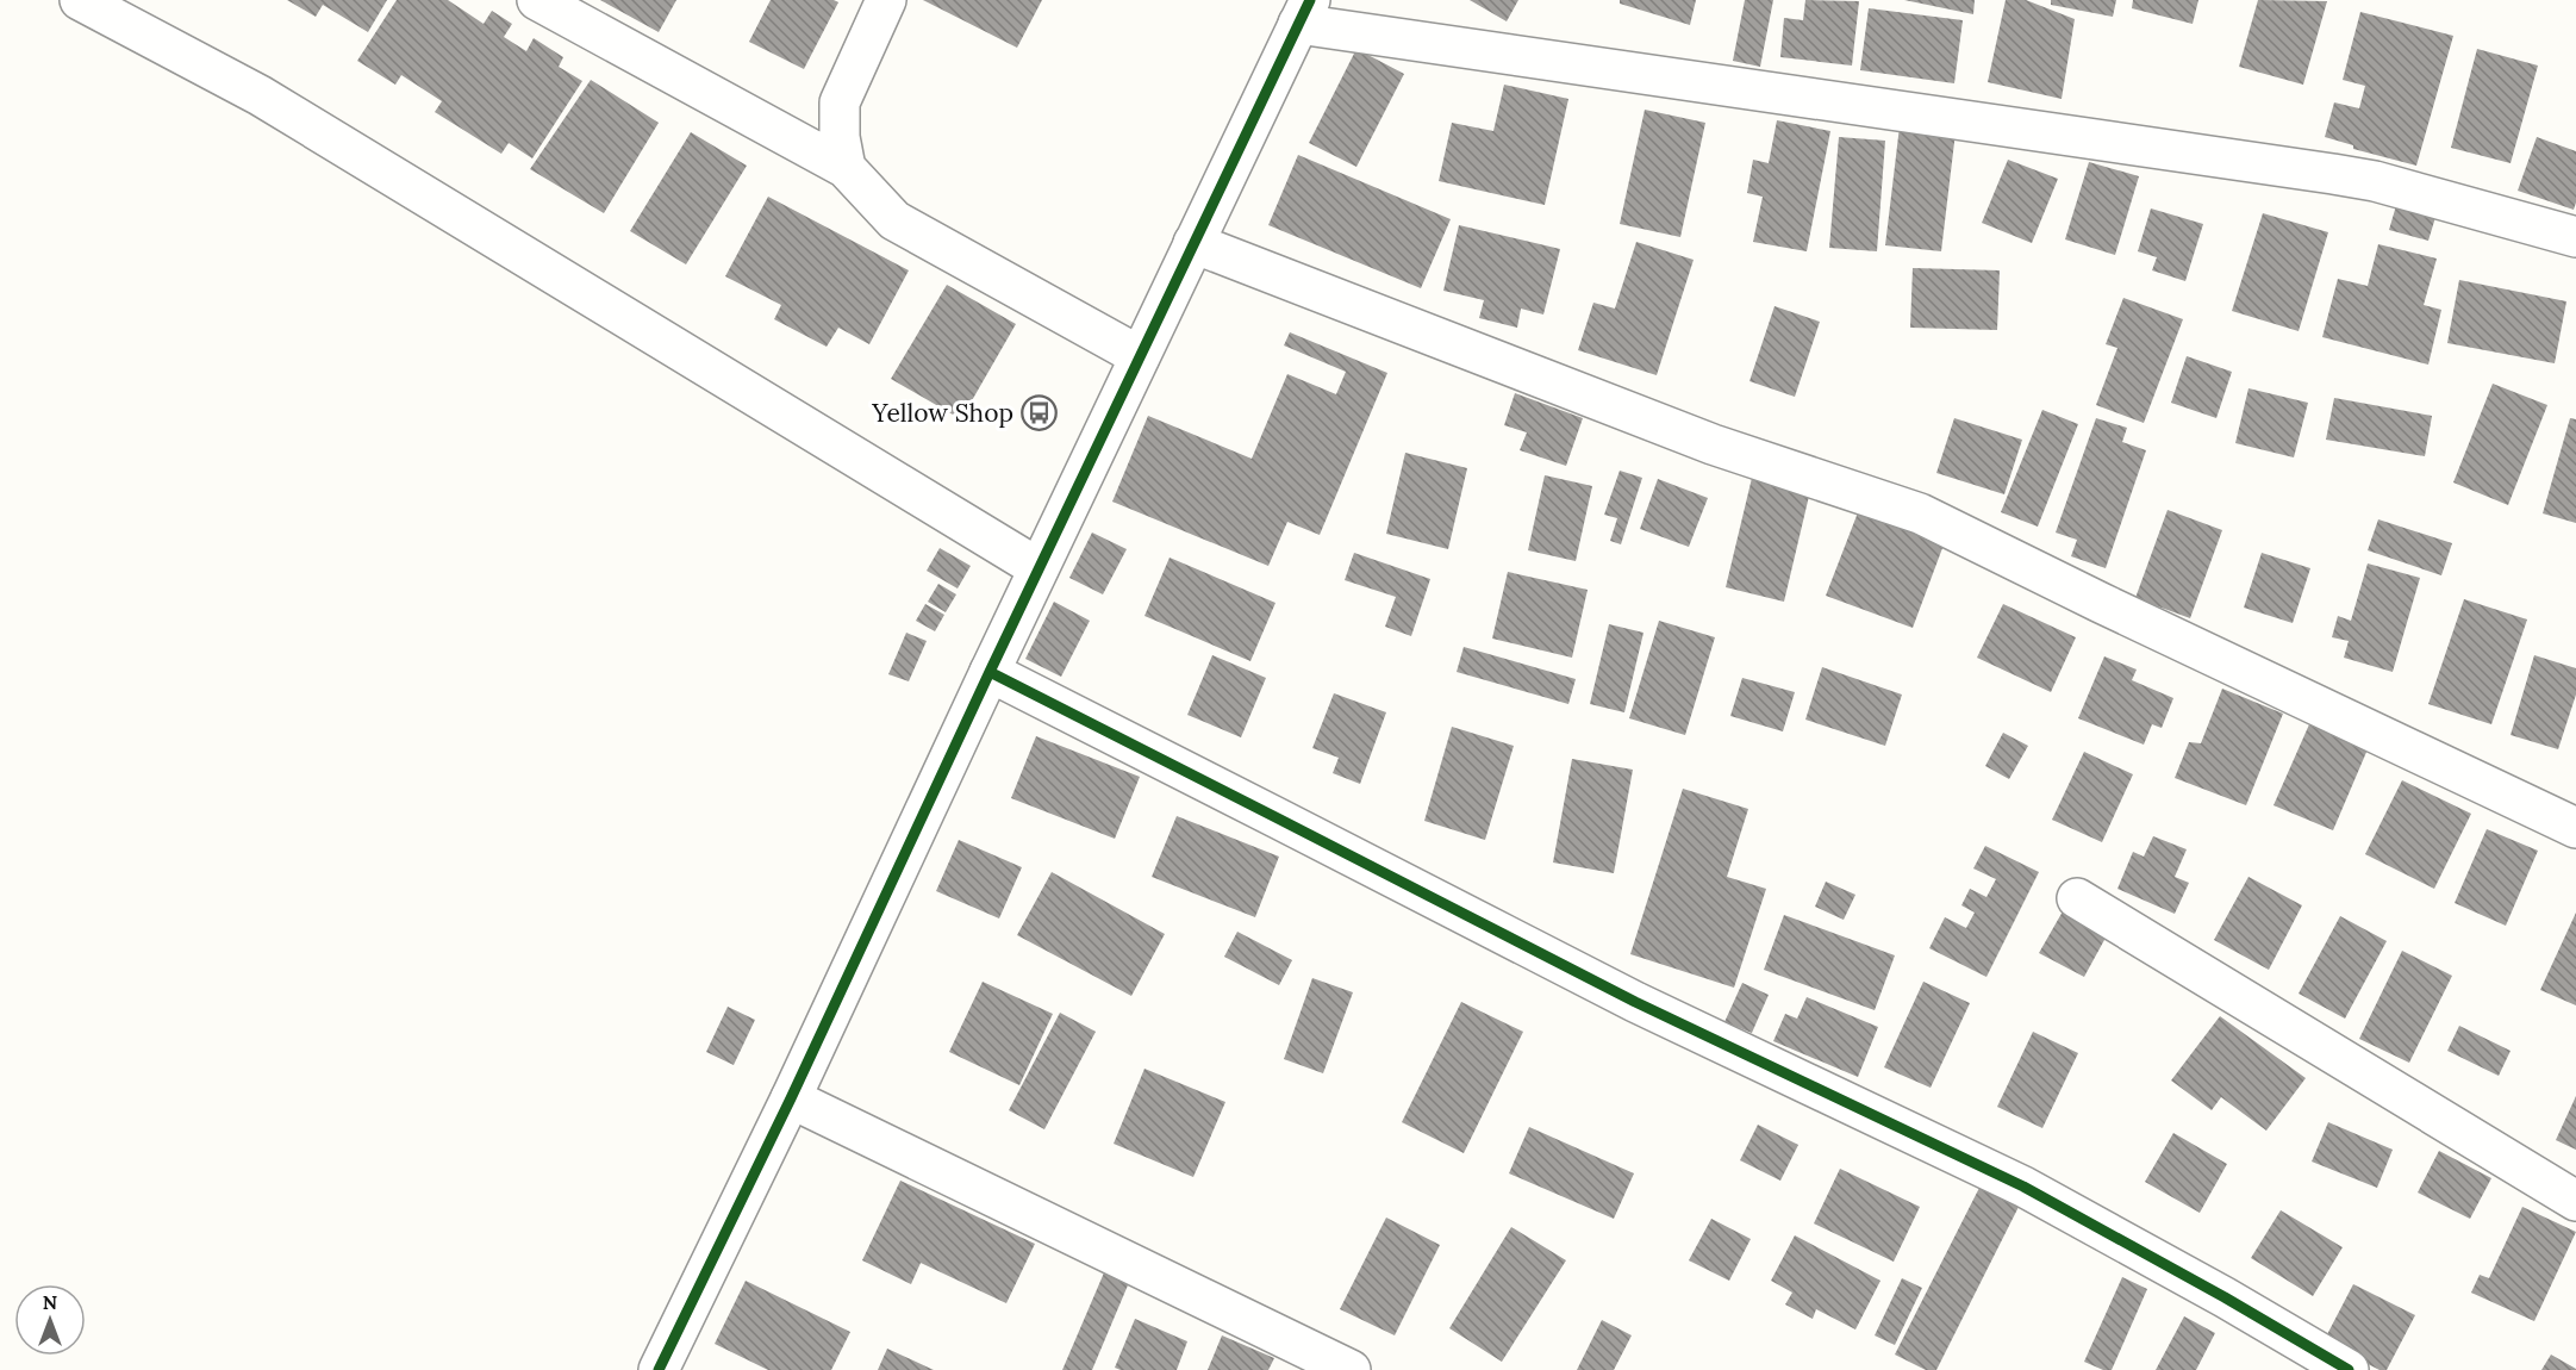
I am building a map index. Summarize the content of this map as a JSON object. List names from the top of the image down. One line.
{"places":{"bus stop":["Yellow Shop"]},"north":"top"}
